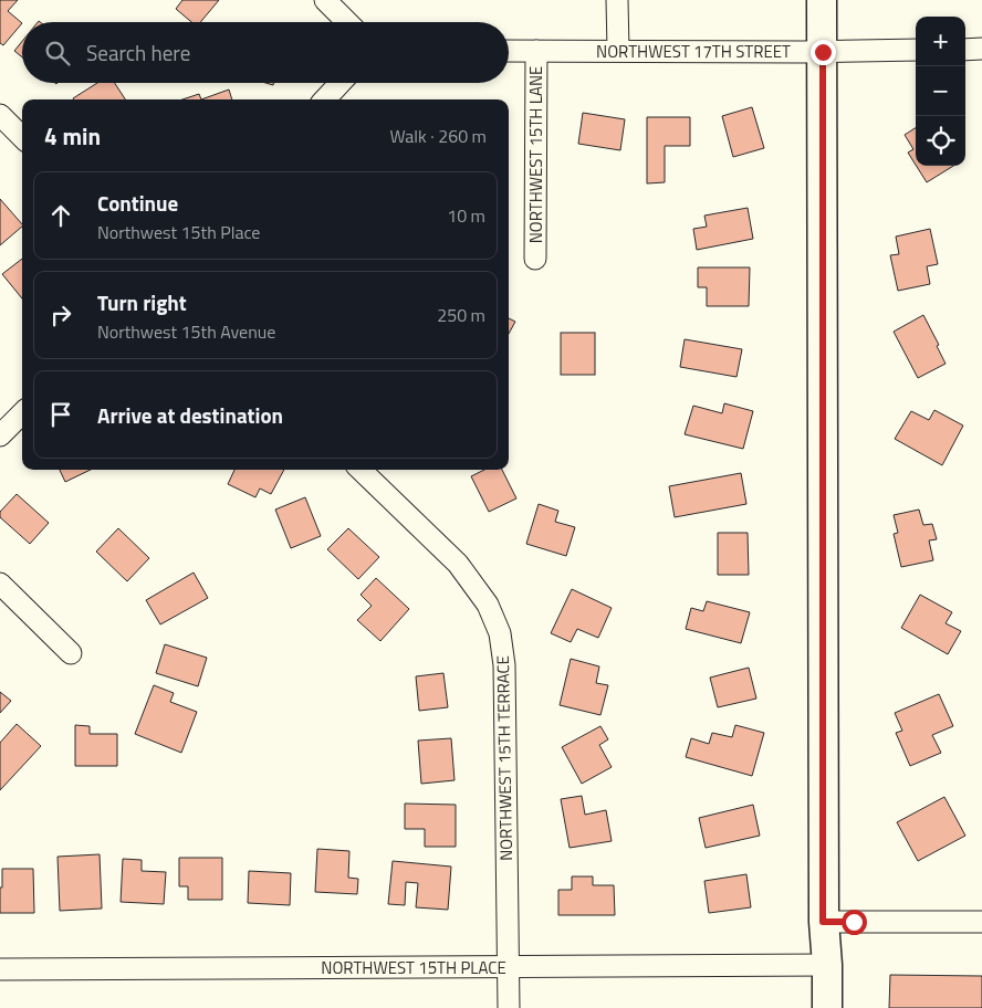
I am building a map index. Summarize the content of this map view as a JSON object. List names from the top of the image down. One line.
{"streets":{"street":["NORTHWEST 17TH STREET","NORTHWEST 15TH LANE","NORTHWEST 15TH TERRACE","NORTHWEST 15TH PLACE"]},"crossings":[["NORTHWEST 17TH STREET","NORTHWEST 15TH LANE"],["NORTHWEST 15TH TERRACE","NORTHWEST 15TH PLACE"]],"page":{"map_buttons":["+","−"],"search":"Search here","heading":["4 min","Walk · 260 m"],"list":[["Continue","Northwest 15th Place","10 m"],["Turn right","Northwest 15th Avenue","250 m"],"Arrive at destination"]}}
